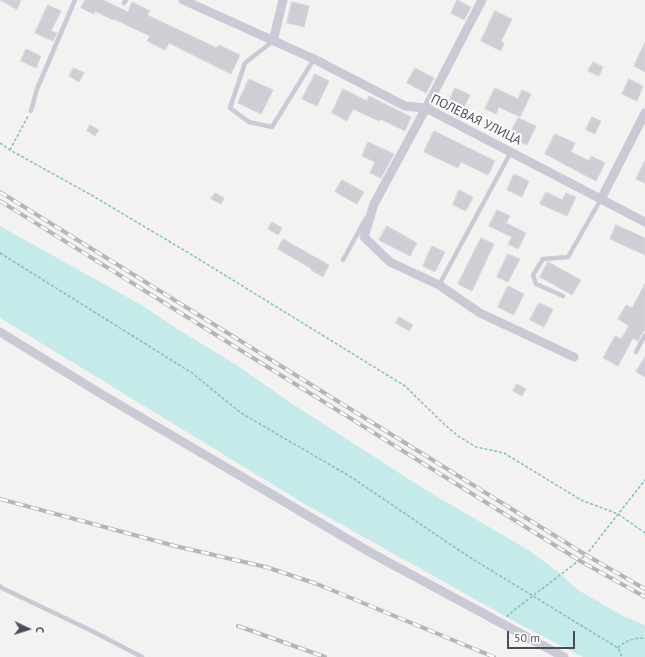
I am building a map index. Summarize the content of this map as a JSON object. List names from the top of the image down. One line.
{"streets":{"street":["ПОЛЕВАЯ УЛИЦА"]},"scale_bar":"50 m","north":"right"}
